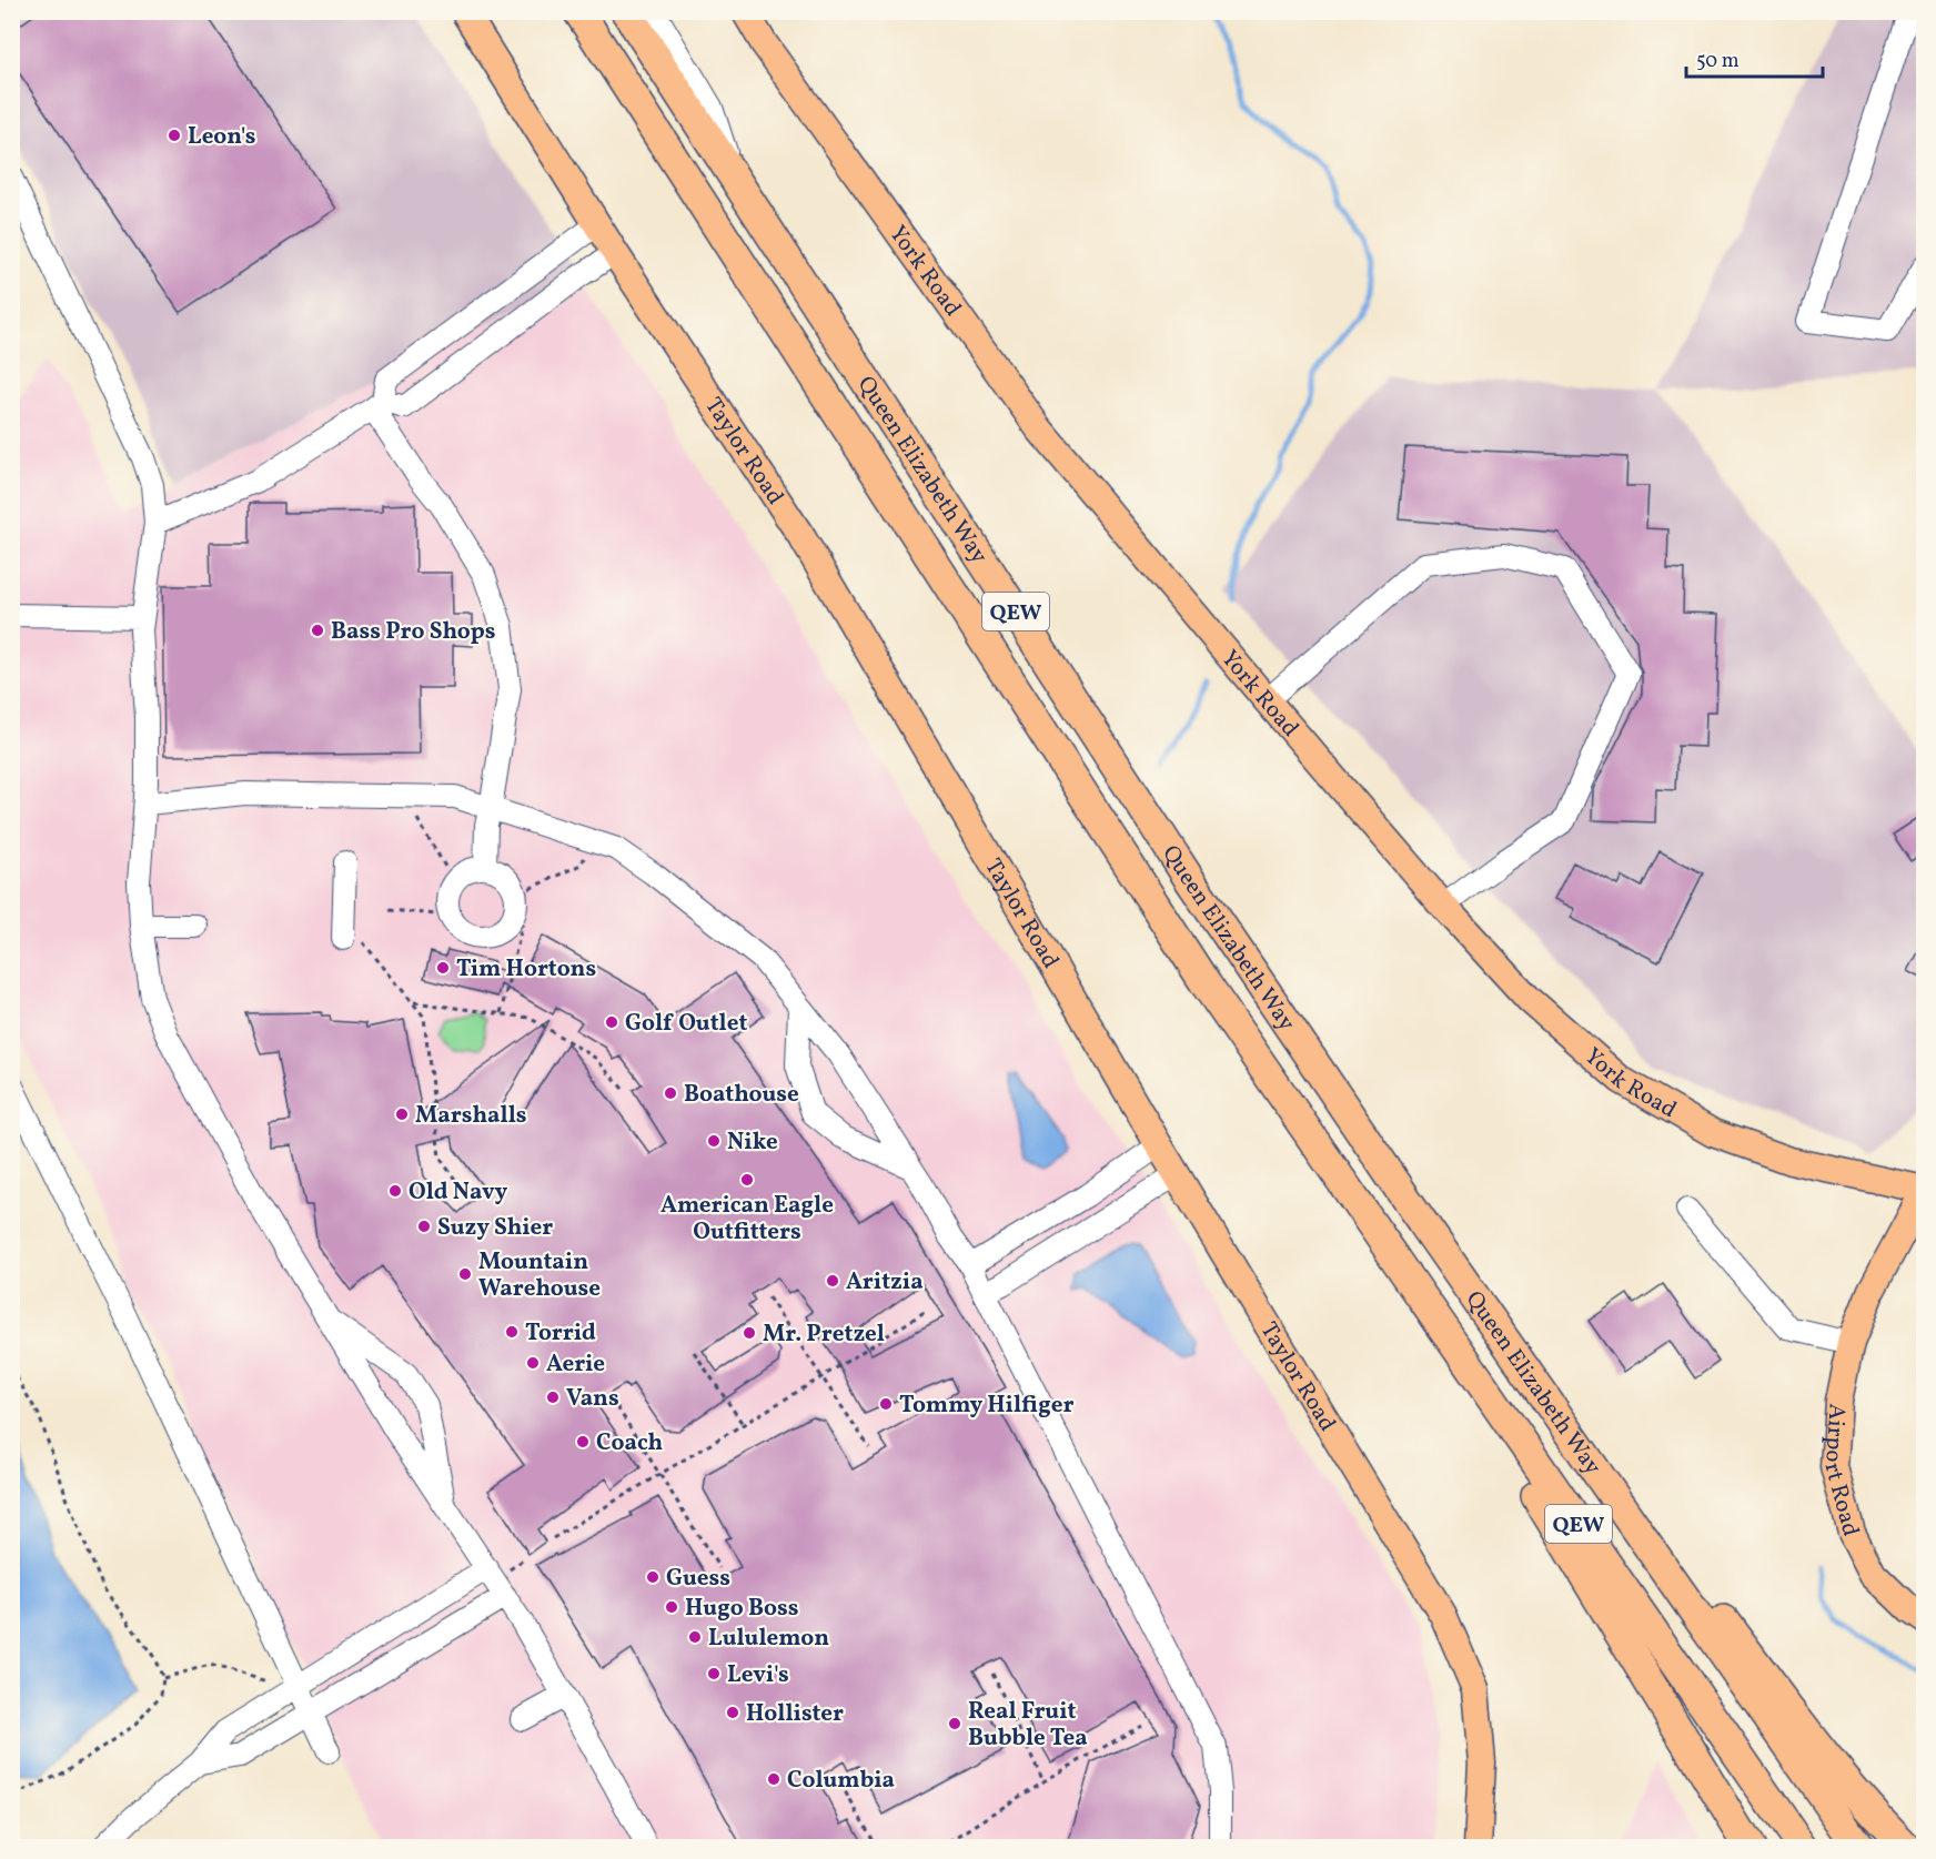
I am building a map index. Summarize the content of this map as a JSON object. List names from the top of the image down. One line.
{"streets":{"highway":["Queen Elizabeth Way","QEW"],"main road":["York Road","Taylor Road","Airport Road"]},"crossings":[["York Road","Airport Road"]],"places":["Leon's","Bass Pro Shops","Tim Hortons","Golf Outlet","Boathouse","Marshalls","Nike","American Eagle Outfitters","Old Navy","Suzy Shier","Mountain Warehouse","Aritzia","Torrid","Mr. Pretzel","Aerie","Vans","Tommy Hilfiger","Coach","Guess","Hugo Boss","Lululemon","Levi's","Hollister","Real Fruit Bubble Tea","Columbia"],"scale_bar":"50 m"}
